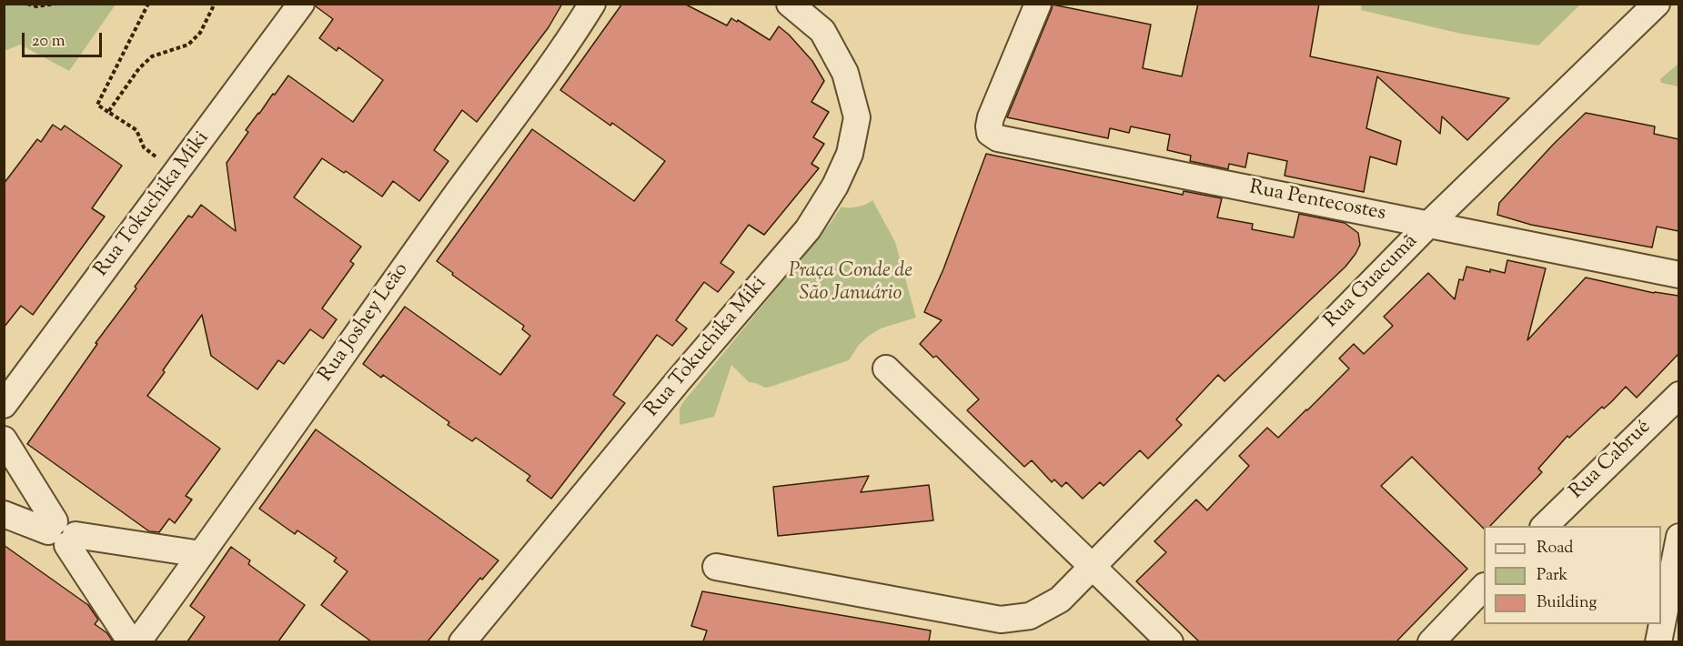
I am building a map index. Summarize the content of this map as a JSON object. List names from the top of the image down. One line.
{"streets":{"street":["Rua Pentecostes","Rua Tokuchika Miki","Rua Guacumã","Rua Joshey Leão","Rua Cabrué"]},"crossings":[["Rua Pentecostes","Rua Guacumã"]],"parks":["Praça Conde de São Januário"],"legend":["Road","Park","Building"],"scale_bar":"20 m"}
